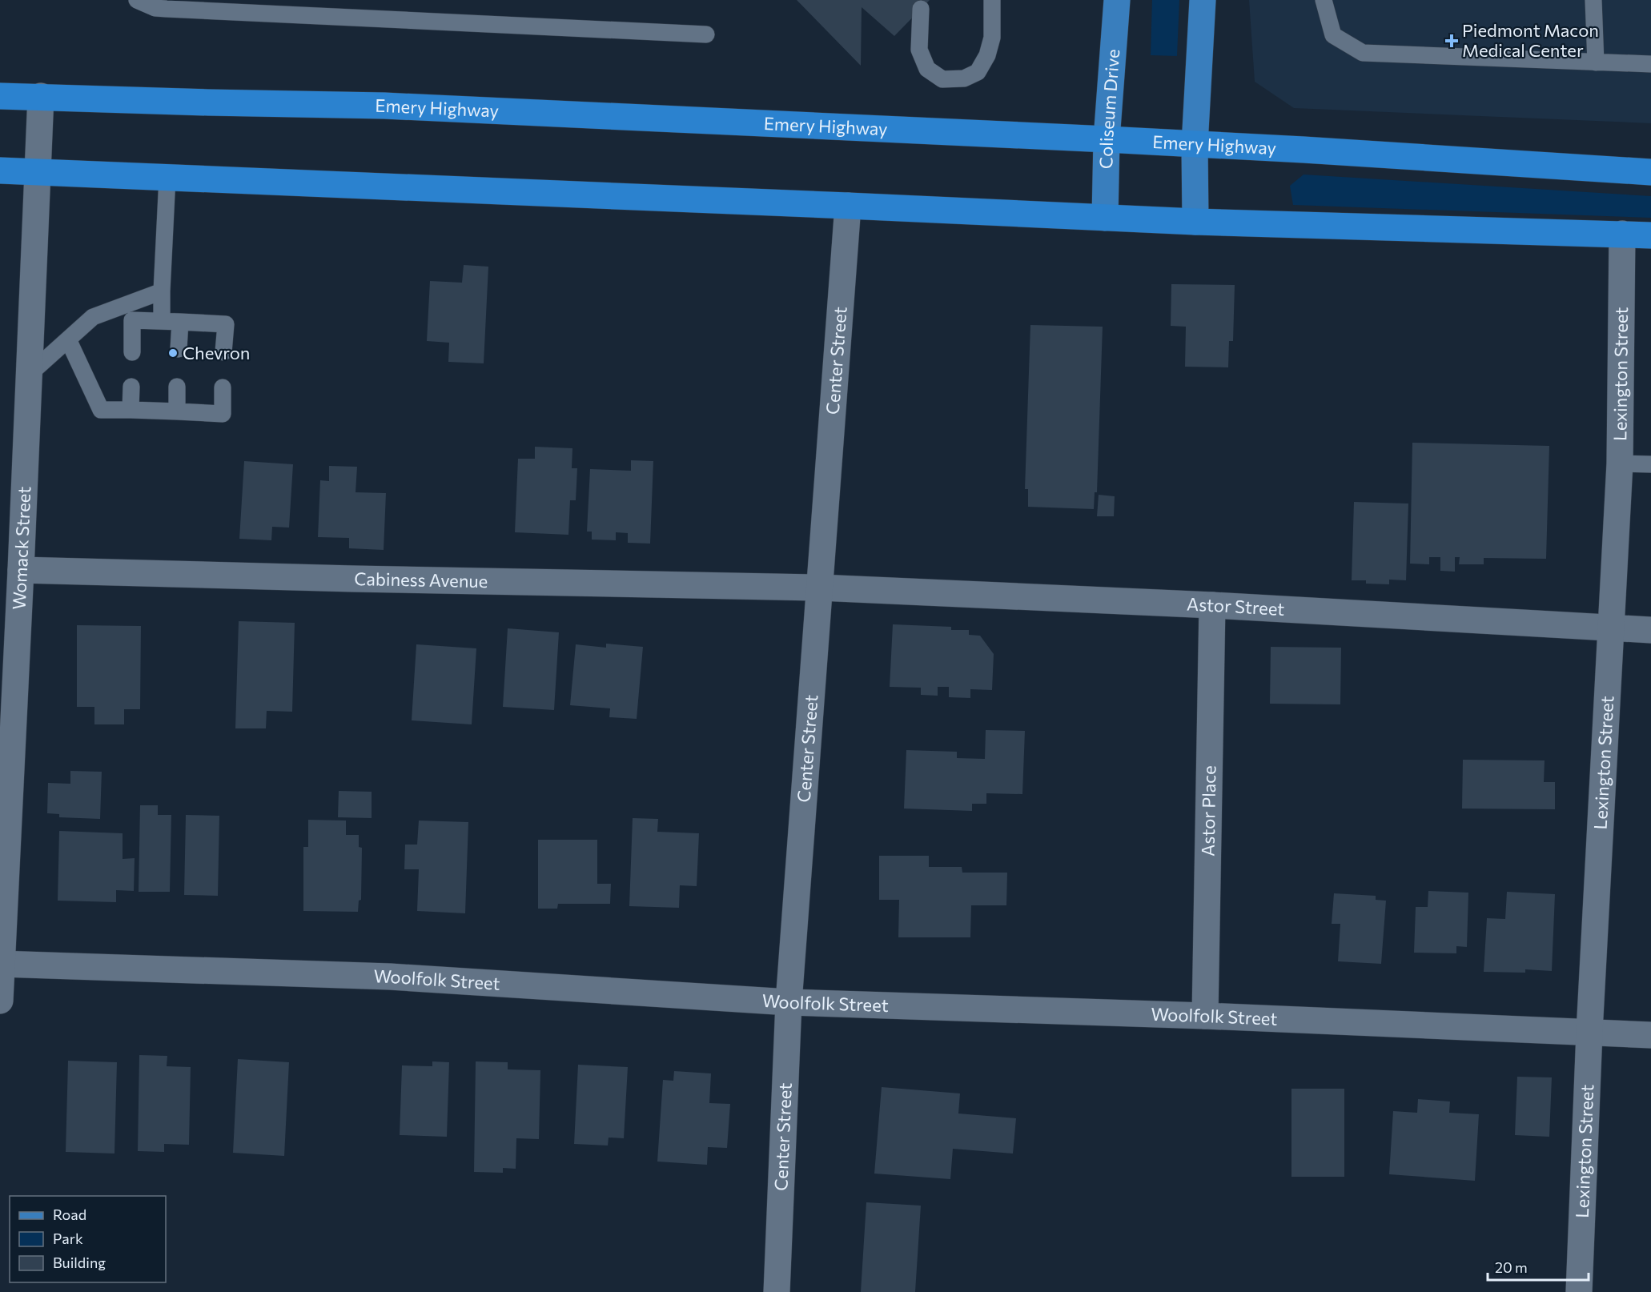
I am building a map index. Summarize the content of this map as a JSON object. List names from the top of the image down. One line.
{"streets":{"highway":["Emery Highway"],"main road":["Coliseum Drive"],"street":["Center Street","Lexington Street","Womack Street","Cabiness Avenue","Astor Street","Astor Place","Woolfolk Street"]},"crossings":[["Emery Highway","Coliseum Drive"],["Emery Highway","Womack Street"],["Center Street","Cabiness Avenue"],["Center Street","Astor Street"],["Center Street","Woolfolk Street"],["Lexington Street","Astor Street"],["Lexington Street","Woolfolk Street"],["Womack Street","Cabiness Avenue"],["Womack Street","Woolfolk Street"],["Cabiness Avenue","Astor Street"],["Astor Street","Astor Place"],["Astor Place","Woolfolk Street"]],"places":{"health":["Piedmont Macon Medical Center"],"other":["Chevron"]},"legend":["Road","Park","Building"],"scale_bar":"20 m"}
